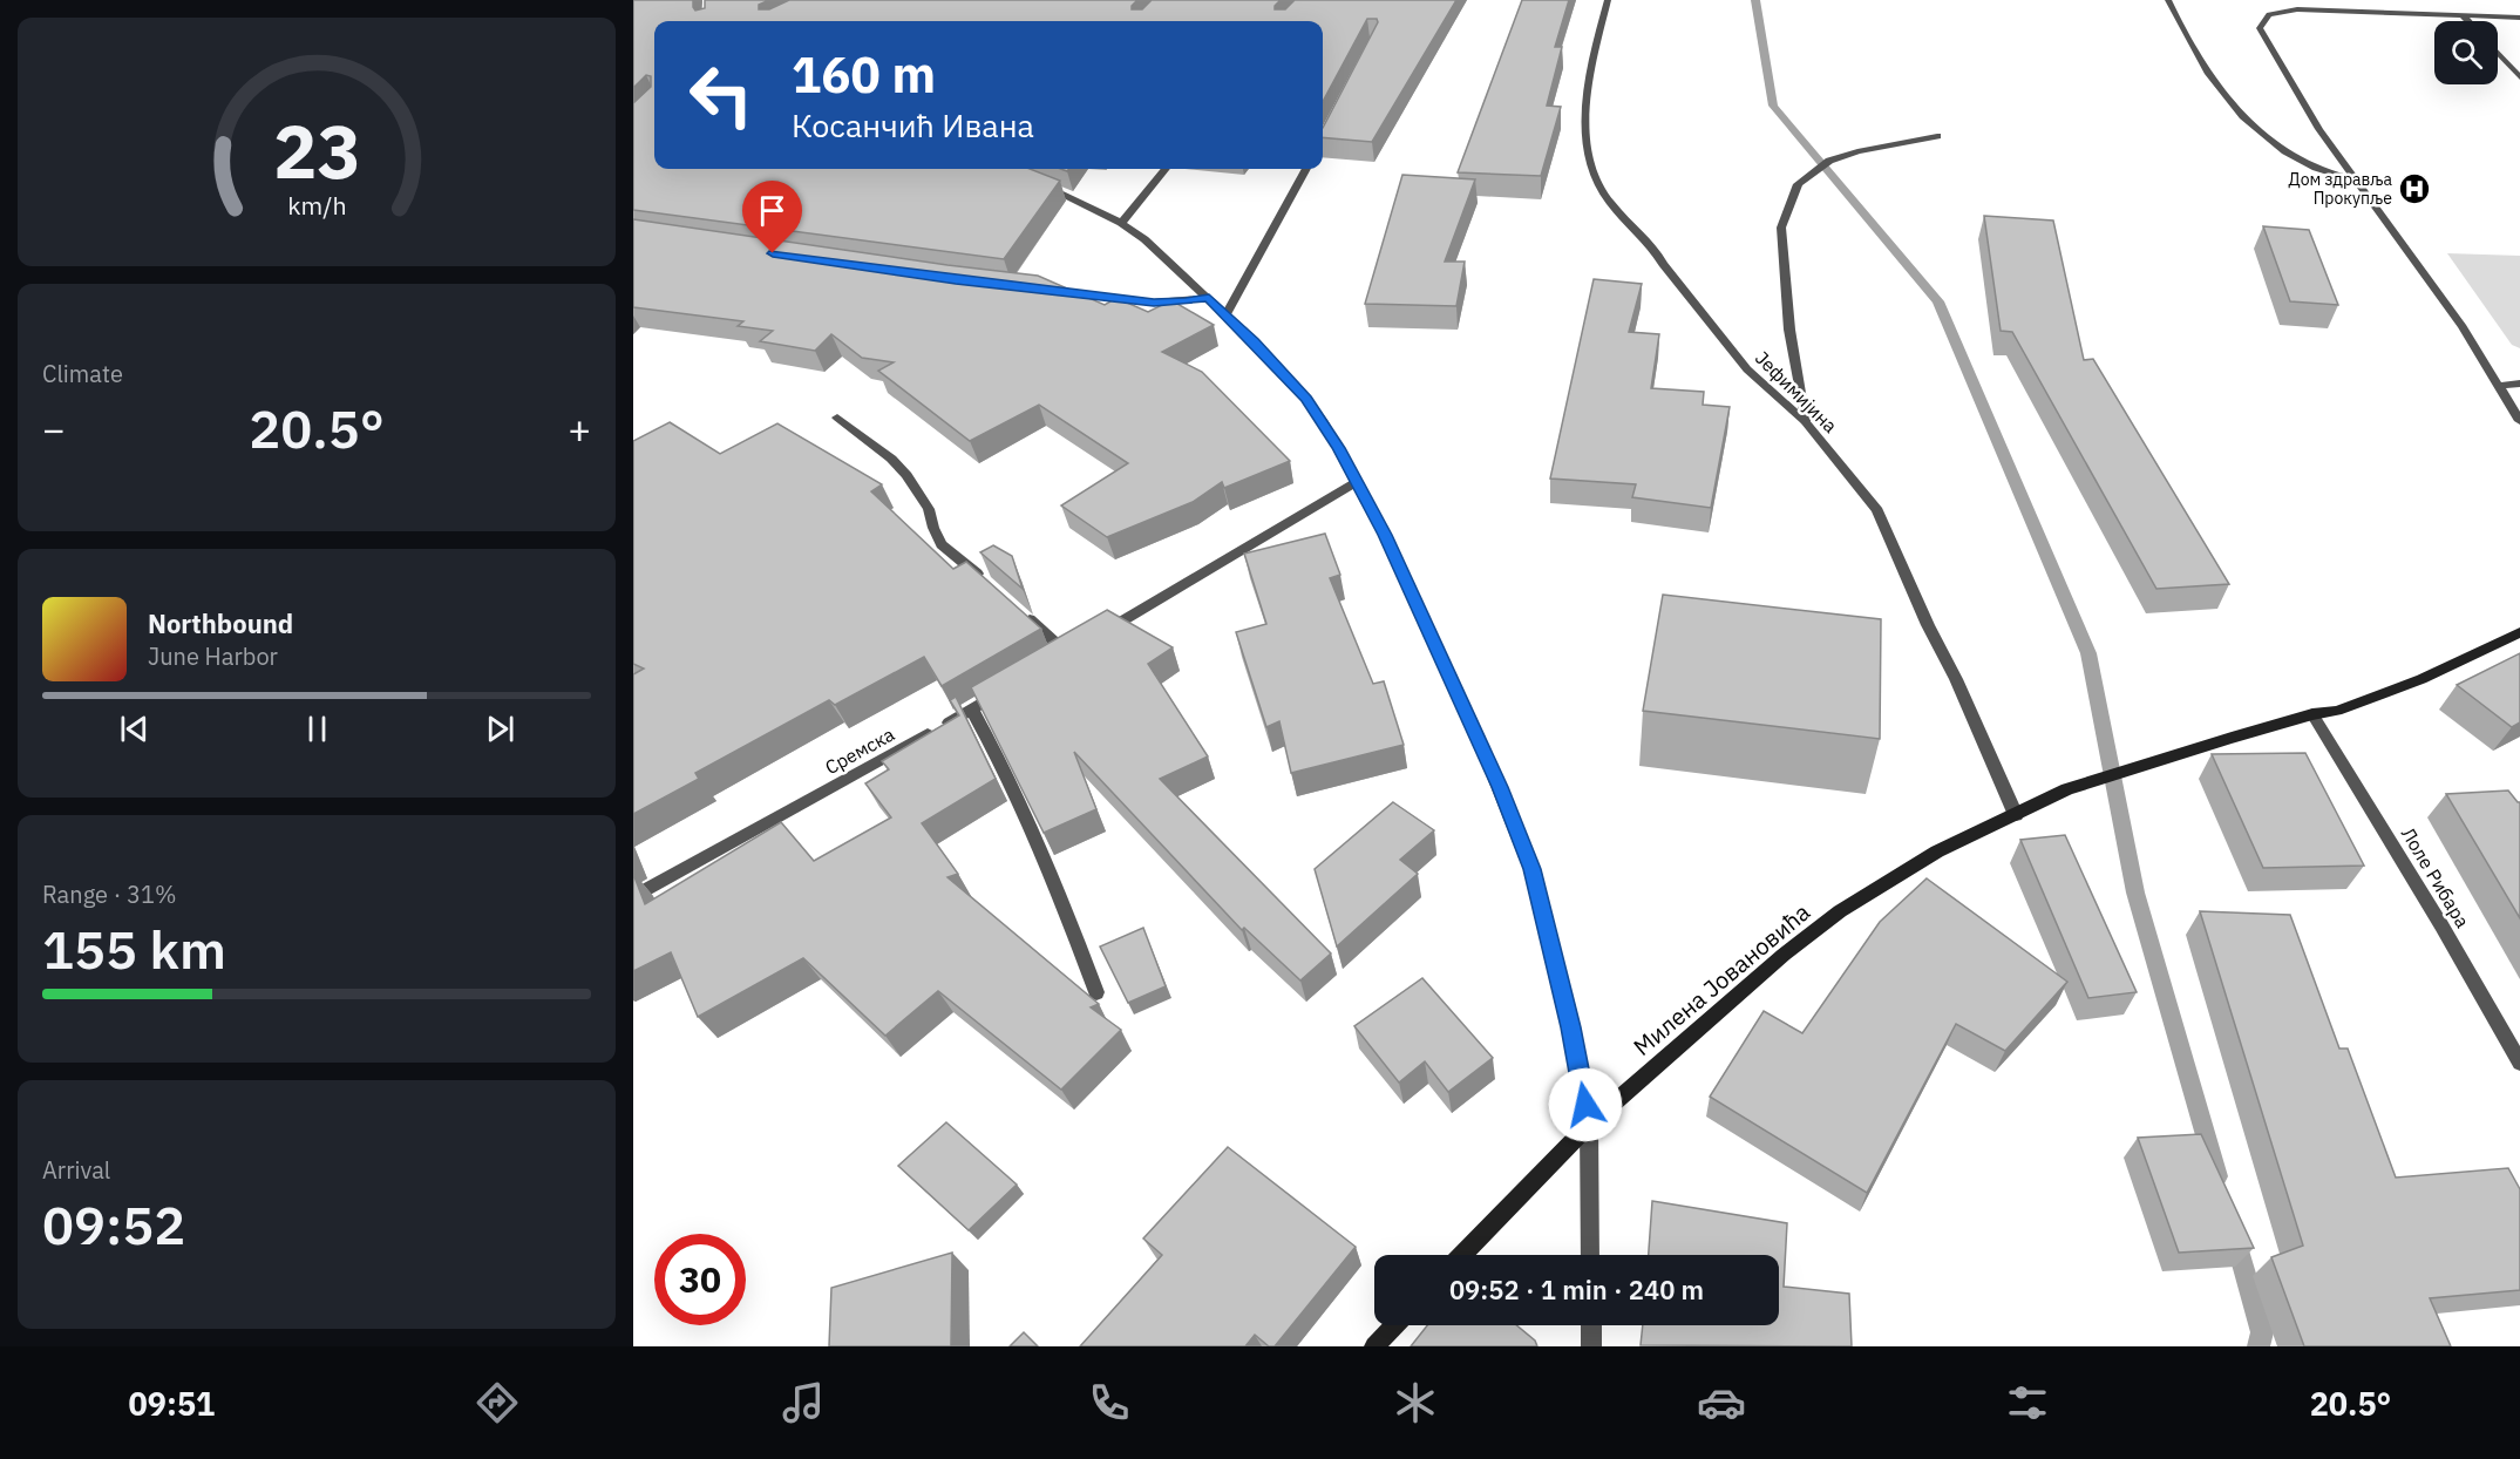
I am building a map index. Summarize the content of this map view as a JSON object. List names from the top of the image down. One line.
{"streets":{"main road":["Милена Јовановића"],"street":["Јефимијина","Сремска","Лоле Рибара"]},"crossings":[["Јефимијина","Милена Јовановића"],["Лоле Рибара","Милена Јовановића"]],"places":{"hospital":["Дом здравља Прокупље"]},"page":{"turn":["160 m","Косанчић Ивана"],"tile":["Climate",["Range · 31%","155 km"],["Arrival","09:52"]],"heat":["−","20.5°","+"],"song":["Northbound","June Harbor"],"limit":"30","trip":"09:52 · 1 min · 240 m","tabs":["09:51","20.5°"],"gauge":["23","km/h"]}}
